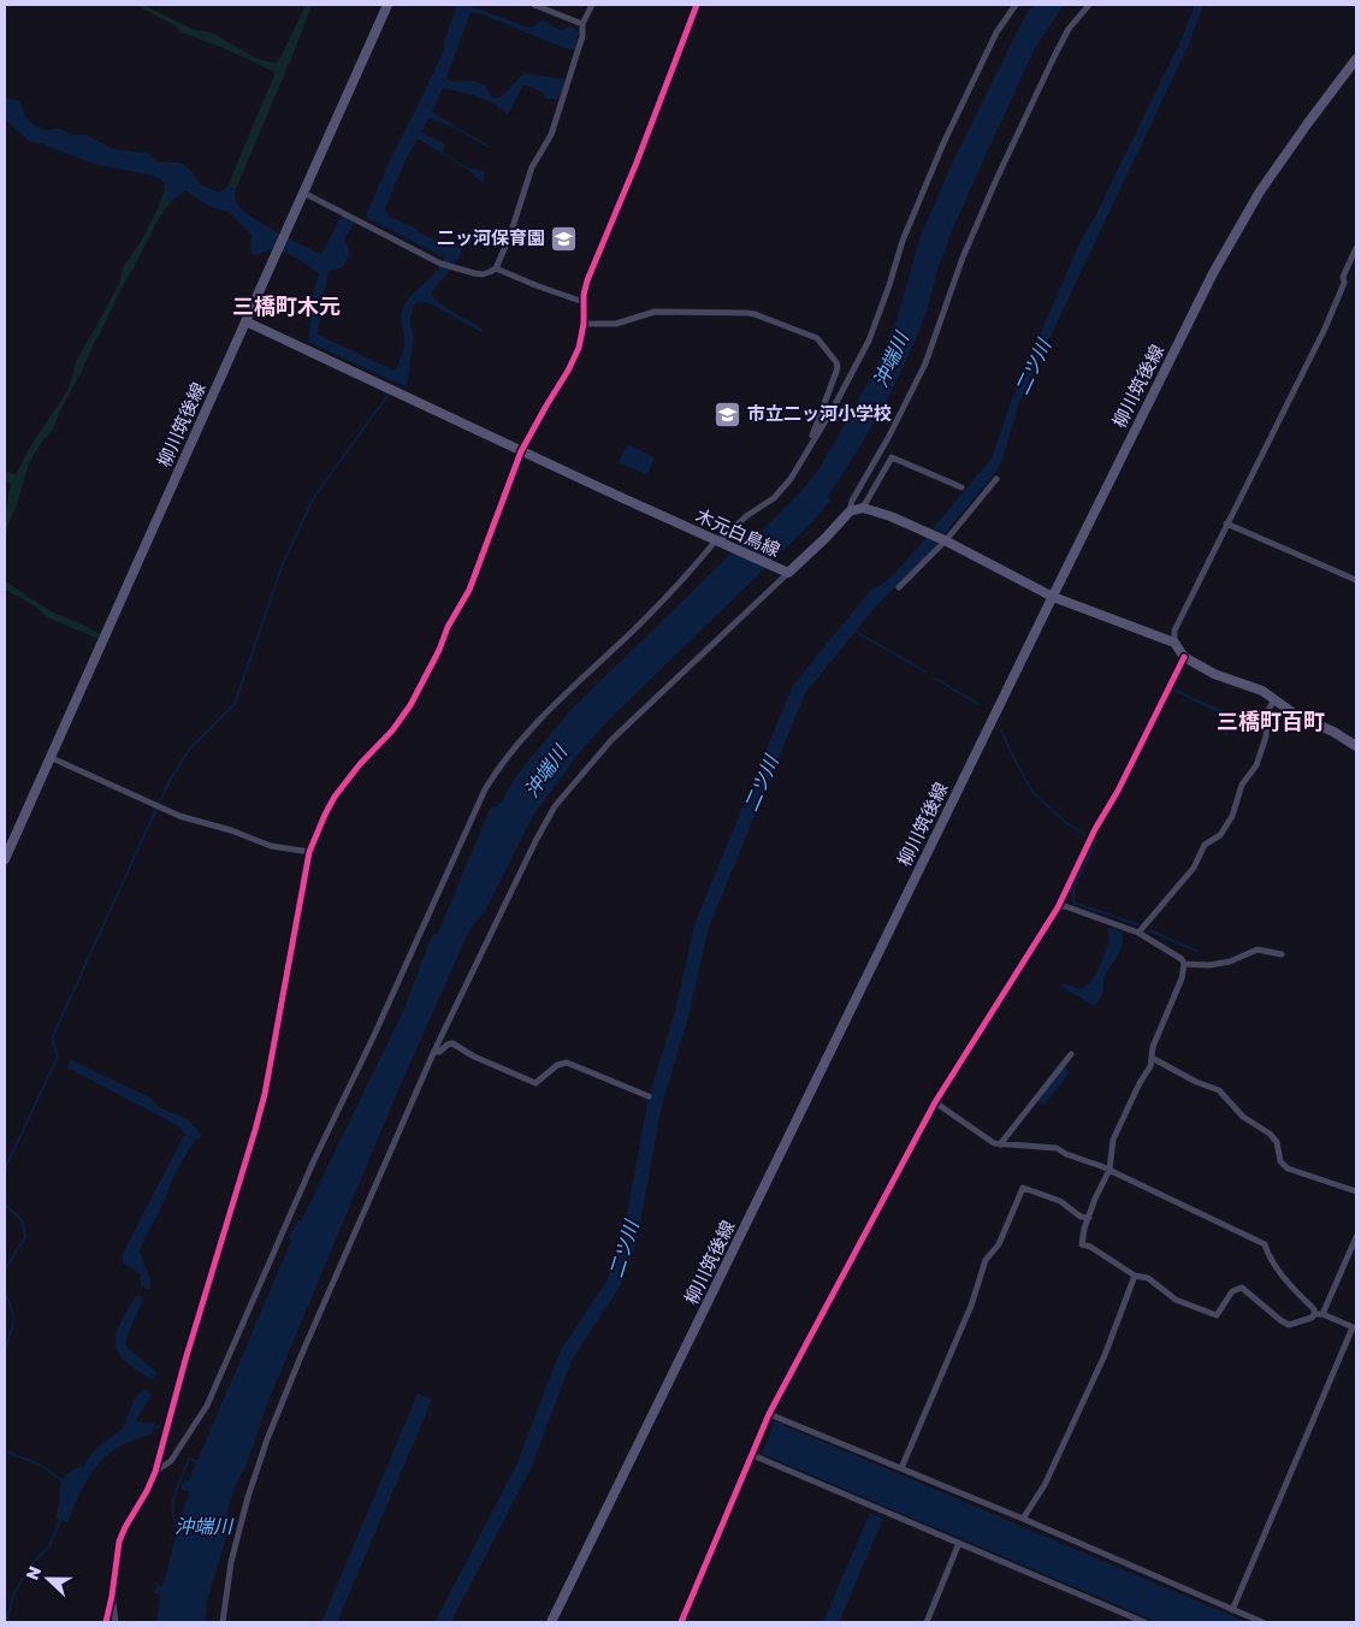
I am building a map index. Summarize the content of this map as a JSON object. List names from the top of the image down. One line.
{"streets":{"main road":["柳川筑後線","木元白鳥線"]},"crossings":[["柳川筑後線","木元白鳥線"]],"districts":["三橋町木元","三橋町百町"],"water":["沖端川","二ツ川"],"places":{"school or university":["二ッ河保育園","市立二ッ河小学校"]},"north":"left"}
